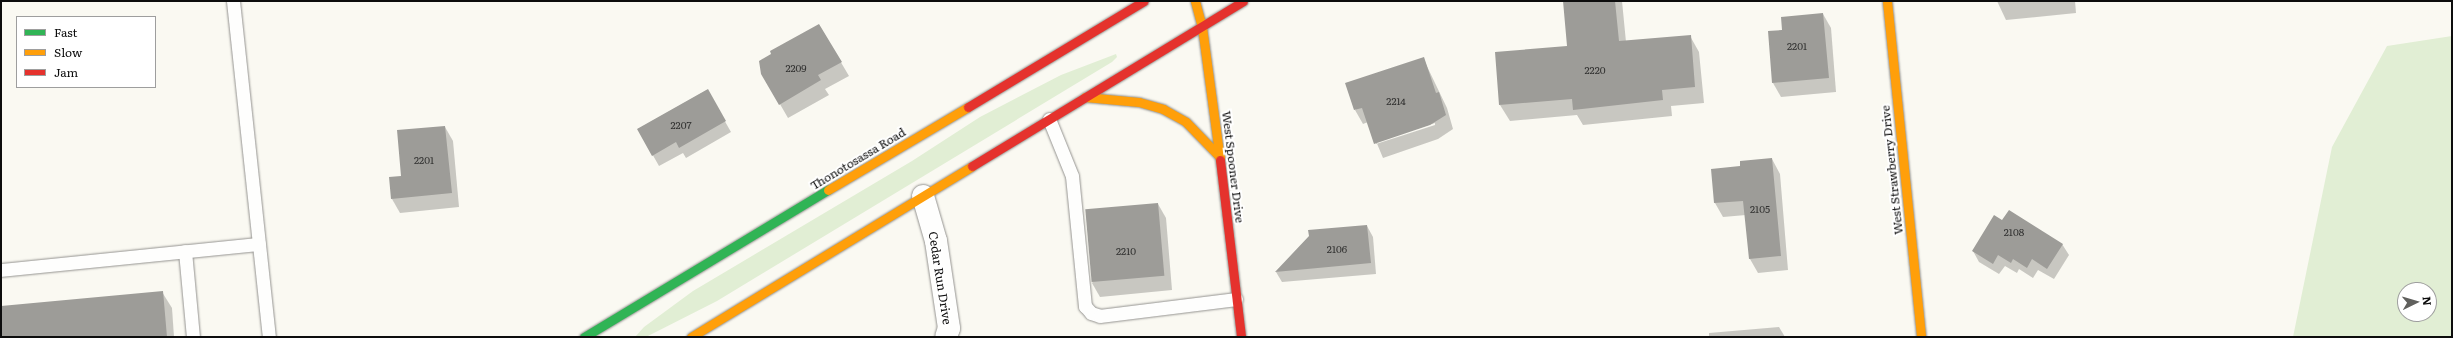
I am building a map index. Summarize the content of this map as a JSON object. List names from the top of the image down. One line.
{"streets":{"main road":["Thonotosassa Road","West Spooner Drive","West Strawberry Drive"],"street":["Cedar Run Drive"]},"house_numbers":["2201","2209","2220","2214","2207","2201","2105","2108","2106","2210"],"legend":["Fast","Slow","Jam"],"north":"right"}
